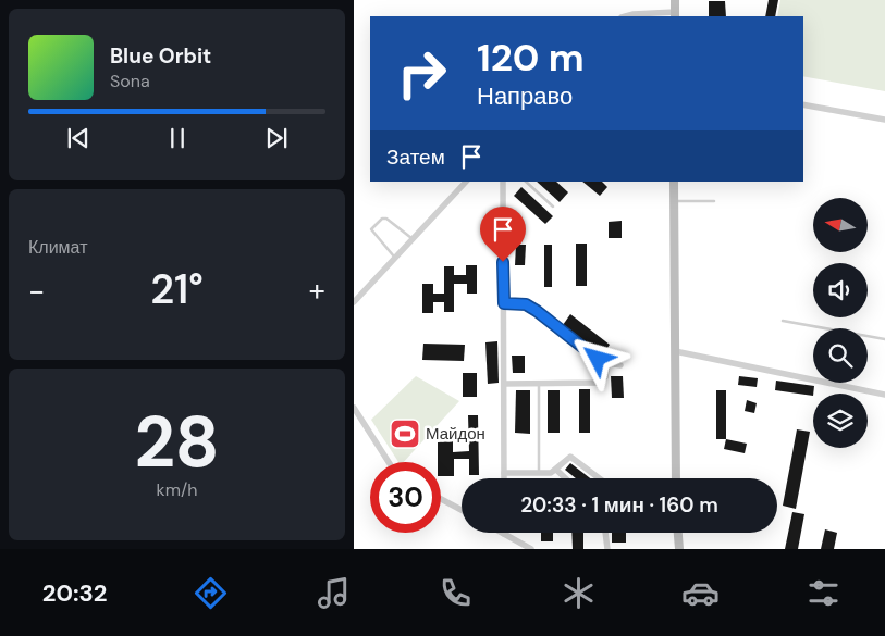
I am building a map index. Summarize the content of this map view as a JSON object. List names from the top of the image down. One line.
{"places":{"sports":["Майдон"]},"north":"left","page":{"turn":["120 m","Направо"],"song":["Blue Orbit","Sona"],"then":"Затем","tile":["Климат",["28","km/h"]],"heat":["−","21°","+"],"limit":"30","trip":"20:33 · 1 мин · 160 m","tabs":"20:32"}}
